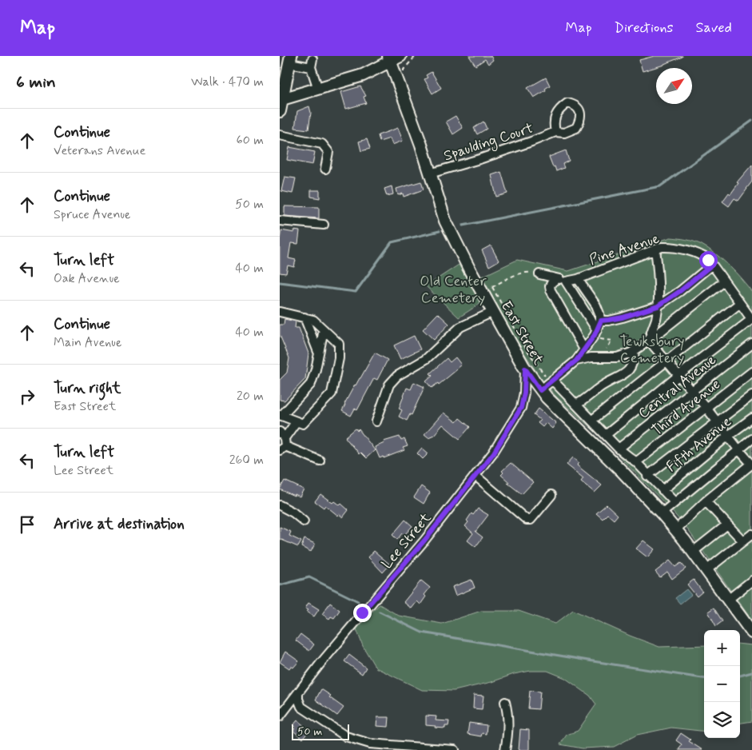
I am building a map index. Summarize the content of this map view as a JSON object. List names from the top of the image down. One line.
{"streets":{"main road":["East Street"],"street":["Spaulding Court","Pine Avenue","Central Avenue","Third Avenue","Fifth Avenue","Lee Street"]},"crossings":[["Spaulding Court","East Street"],["East Street","Lee Street"]],"parks":["Old Center Cemetery","Tewksbury Cemetery"],"scale_bar":"50 m","north":"top right","page":{"header":"Map","nav":["Map","Directions","Saved"],"heading":["6 min","Walk · 470 m"],"list":[["Continue","Veterans Avenue","60 m"],["Continue","Spruce Avenue","50 m"],["Turn left","Oak Avenue","40 m"],["Continue","Main Avenue","40 m"],["Turn right","East Street","20 m"],["Turn left","Lee Street","260 m"],"Arrive at destination"],"map_buttons":["+","−"],"scale":"50 m"}}
